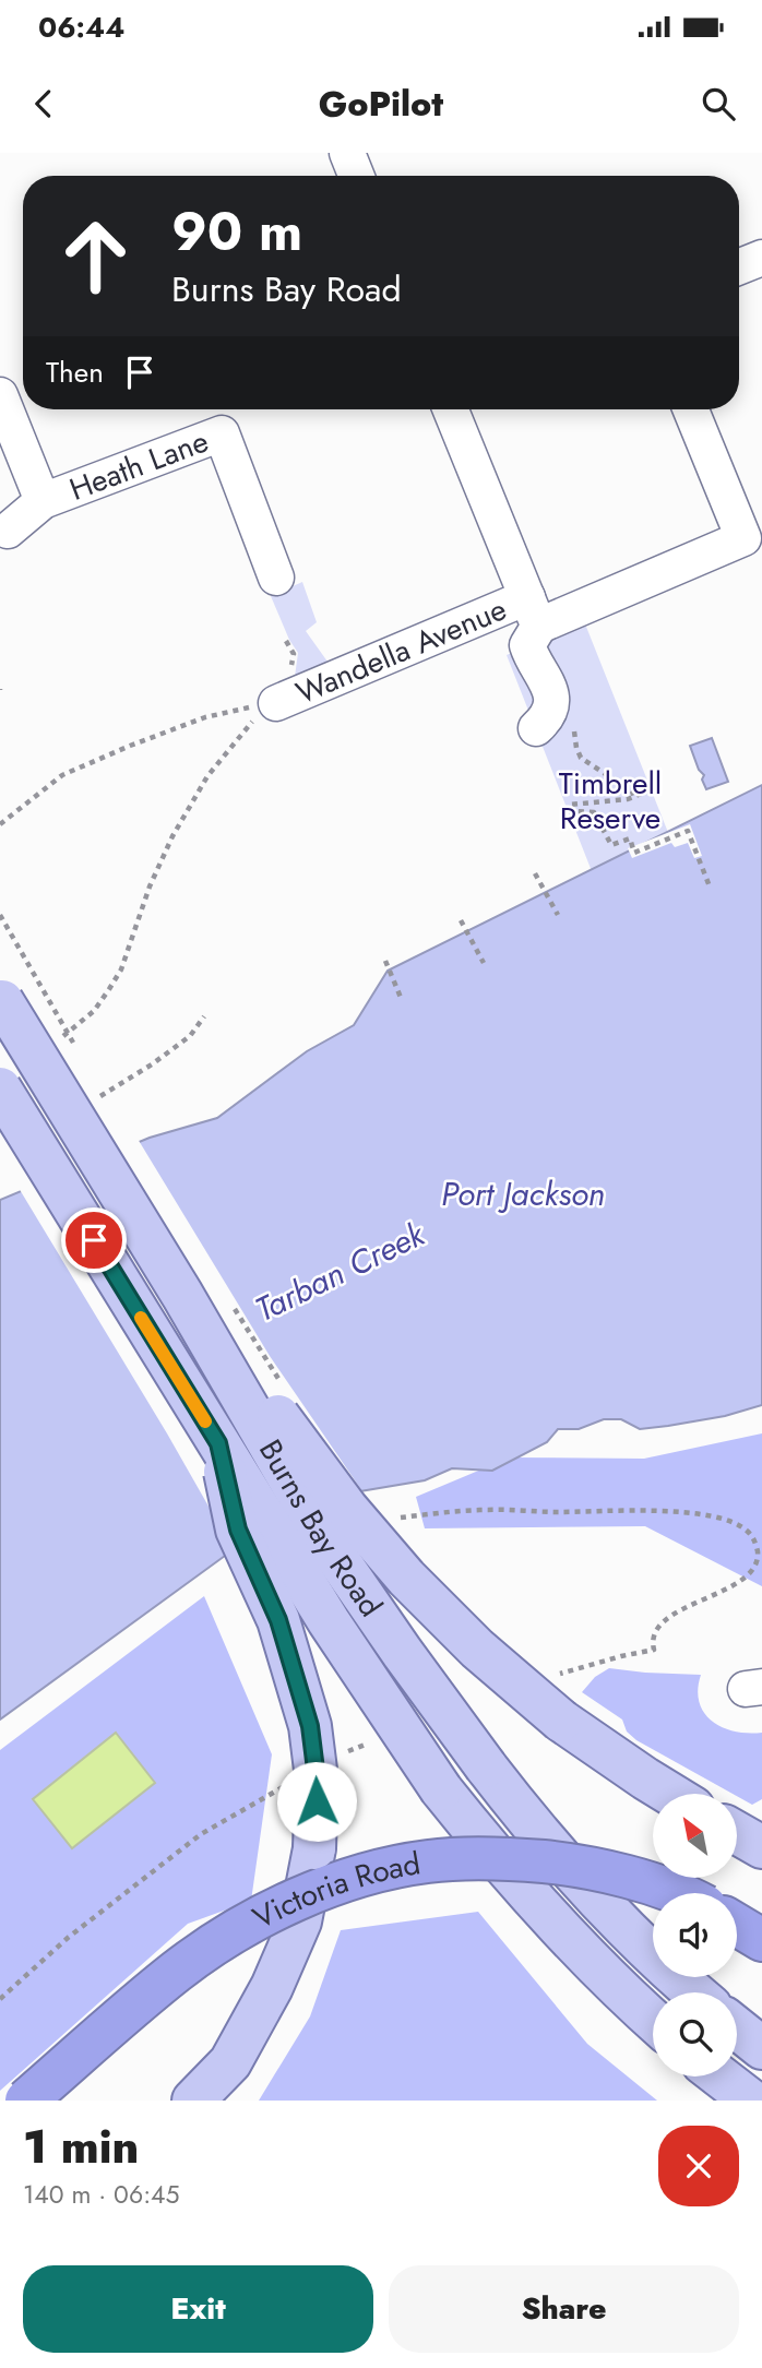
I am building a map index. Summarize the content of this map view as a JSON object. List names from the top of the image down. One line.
{"streets":{"highway":["Victoria Road"],"main road":["Burns Bay Road"],"street":["Heath Lane","Wandella Avenue"]},"water":["Port Jackson","Tarban Creek"],"parks":["Timbrell Reserve"],"north":"top left","page":{"status":"06:44","header":"GoPilot","turn":["90 m","Burns Bay Road"],"then":"Then","heading":["1 min","140 m · 06:45"],"buttons":["Exit","Share"]}}
